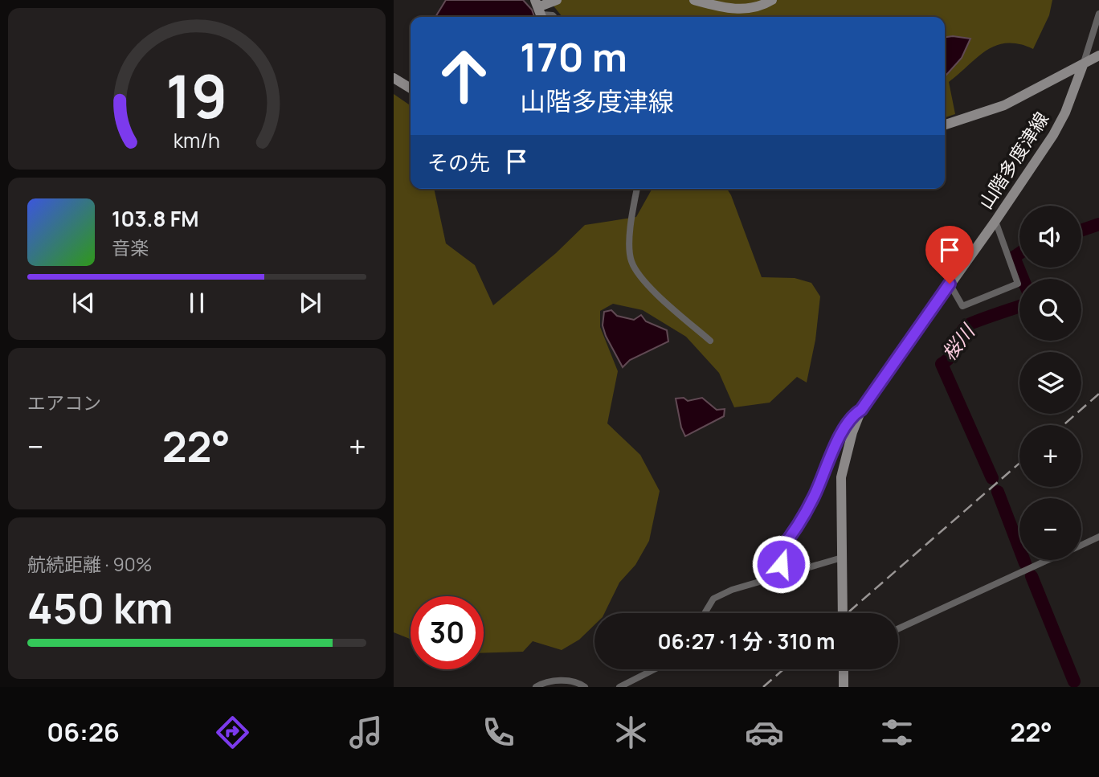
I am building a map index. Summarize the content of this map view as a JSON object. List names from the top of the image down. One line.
{"streets":{"main road":["山階多度津線"]},"water":["桜川"],"page":{"turn":["170 m","山階多度津線"],"then":"その先","song":["103.8 FM","音楽"],"map_buttons":["+","−"],"tile":["エアコン",["航続距離 · 90%","450 km"]],"heat":["−","22°","+"],"limit":"30","trip":"06:27 · 1 分 · 310 m","tabs":["06:26","22°"],"gauge":["19","km/h"]}}
